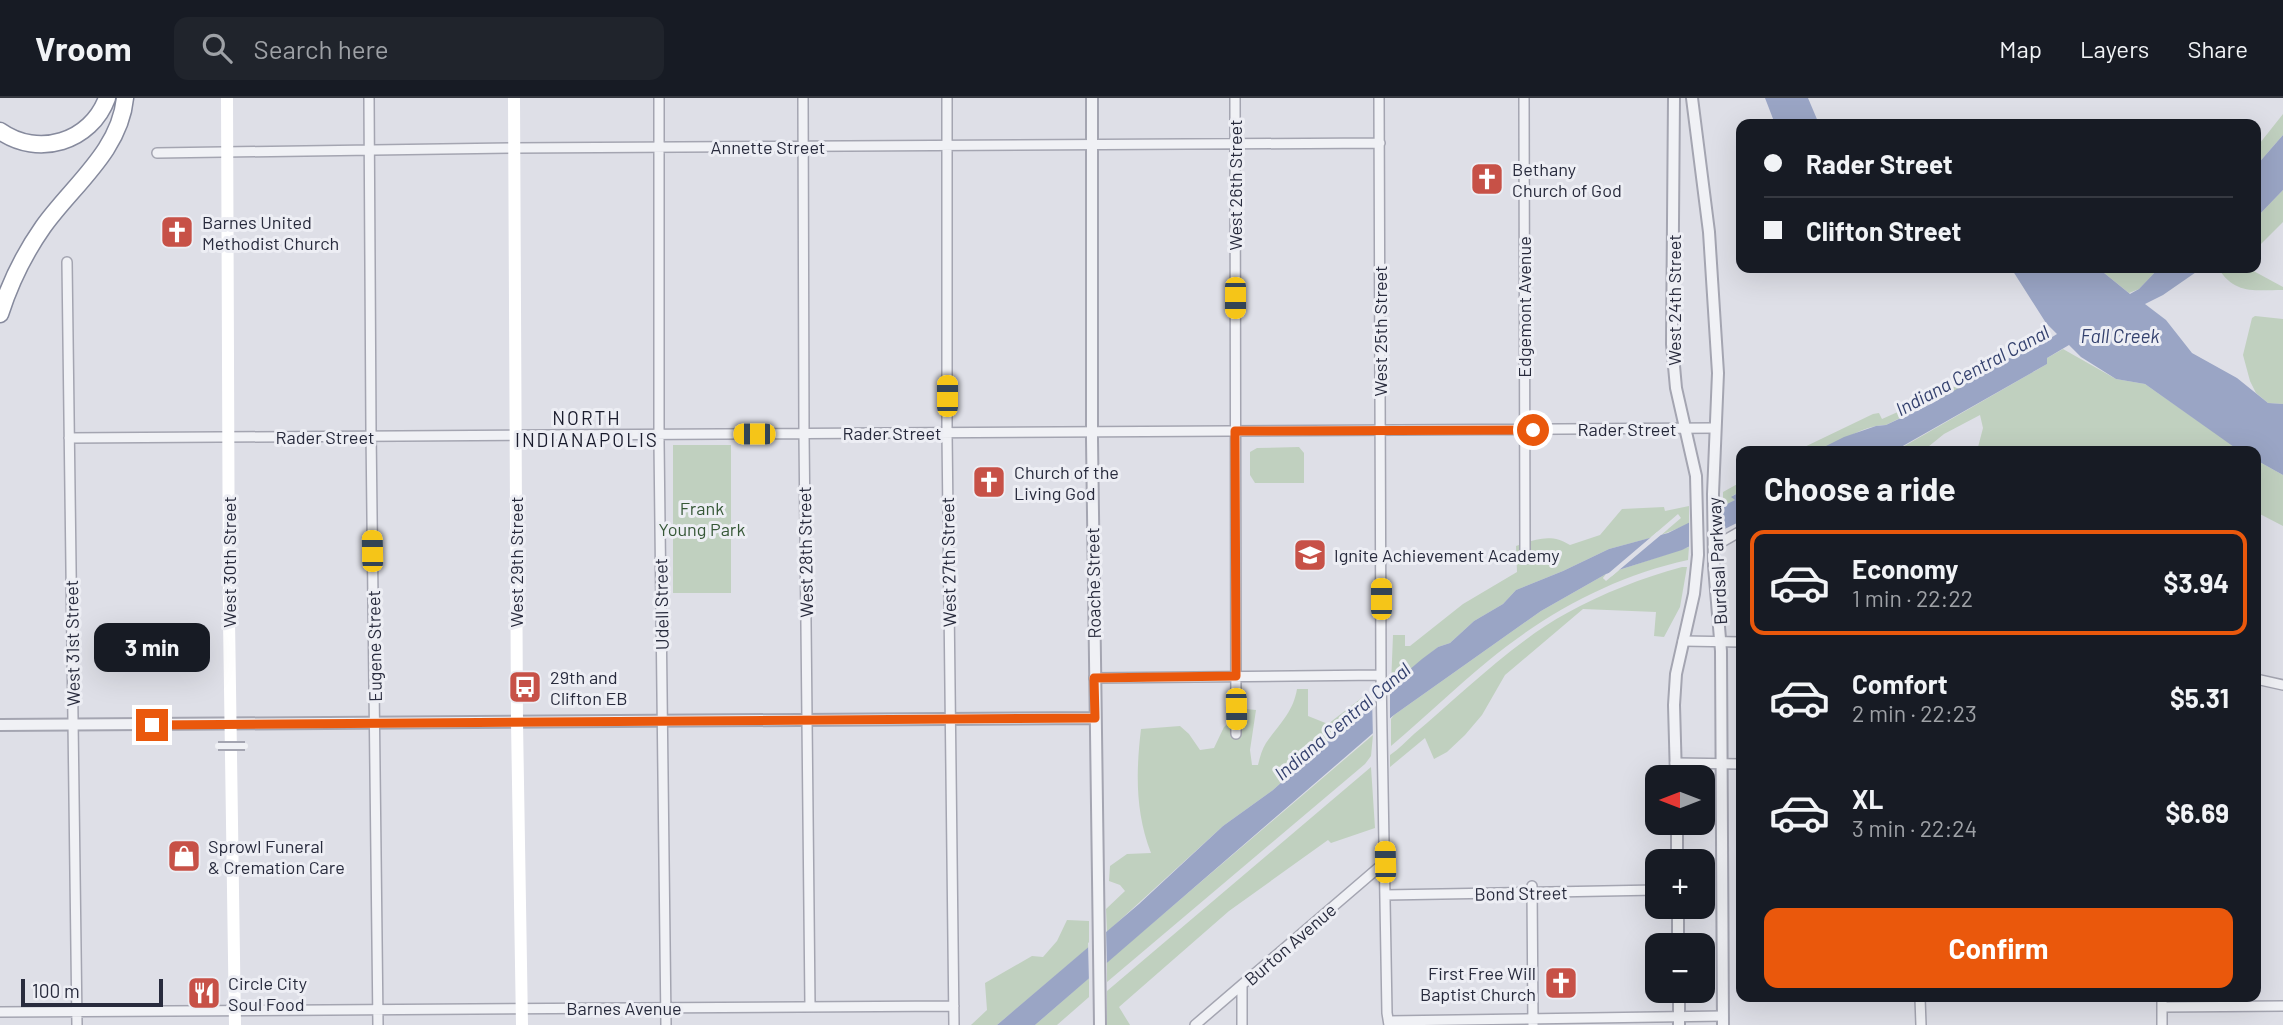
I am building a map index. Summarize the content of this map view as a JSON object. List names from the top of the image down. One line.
{"streets":{"main road":["West 30th Street","West 29th Street"],"street":["Annette Street","West 26th Street","West 24th Street","Edgemont Avenue","West 25th Street","Rader Street","West 28th Street","Burdsal Parkway","West 27th Street","Roache Street","Udell Street","West 31st Street","Eugene Street","Bond Street","Burton Avenue","Barnes Avenue"]},"crossings":[["Annette Street","West 26th Street"],["Annette Street","West 25th Street"],["Annette Street","West 28th Street"],["Annette Street","West 30th Street"],["Annette Street","West 29th Street"],["Annette Street","West 27th Street"],["Annette Street","Roache Street"],["Annette Street","Udell Street"],["Annette Street","Eugene Street"],["West 26th Street","Rader Street"],["West 24th Street","Rader Street"],["West 24th Street","Burdsal Parkway"],["Edgemont Avenue","Rader Street"],["West 25th Street","Rader Street"],["West 25th Street","Bond Street"],["West 25th Street","Burton Avenue"],["Rader Street","West 28th Street"],["Rader Street","Burdsal Parkway"],["Rader Street","West 30th Street"],["Rader Street","West 29th Street"],["Rader Street","West 27th Street"],["Rader Street","Roache Street"],["Rader Street","Udell Street"],["Rader Street","West 31st Street"],["Rader Street","Eugene Street"],["West 28th Street","Barnes Avenue"],["West 30th Street","Barnes Avenue"],["West 29th Street","Barnes Avenue"],["West 27th Street","Barnes Avenue"],["Udell Street","Barnes Avenue"],["West 31st Street","Barnes Avenue"],["Eugene Street","Barnes Avenue"]],"districts":["NORTH INDIANAPOLIS"],"water":["Fall Creek","Indiana Central Canal"],"parks":["Frank Young Park"],"places":{"church":["Bethany Church of God","Barnes United Methodist Church","Church of the Living God","First Free Will Baptist Church"],"school or university":["Ignite Achievement Academy"],"bus stop":["29th and Clifton EB"],"shop":["Sprowl Funeral & Cremation Care"],"restaurant":["Circle City Soul Food"]},"scale_bar":"100 m","north":"left","page":{"header":"Vroom","search":"Search here","nav":["Map","Layers","Share"],"banner":["Rader Street","Clifton Street"],"heading":"Choose a ride","list":[{"name":"Economy","note":"1 min · 22:22","value":"$3.94"},{"name":"Comfort","note":"2 min · 22:23","value":"$5.31"},{"name":"XL","note":"3 min · 22:24","value":"$6.69"}],"bubble":"3 min","map_buttons":["+","−"],"buttons":"Confirm","scale":"100 m"}}
